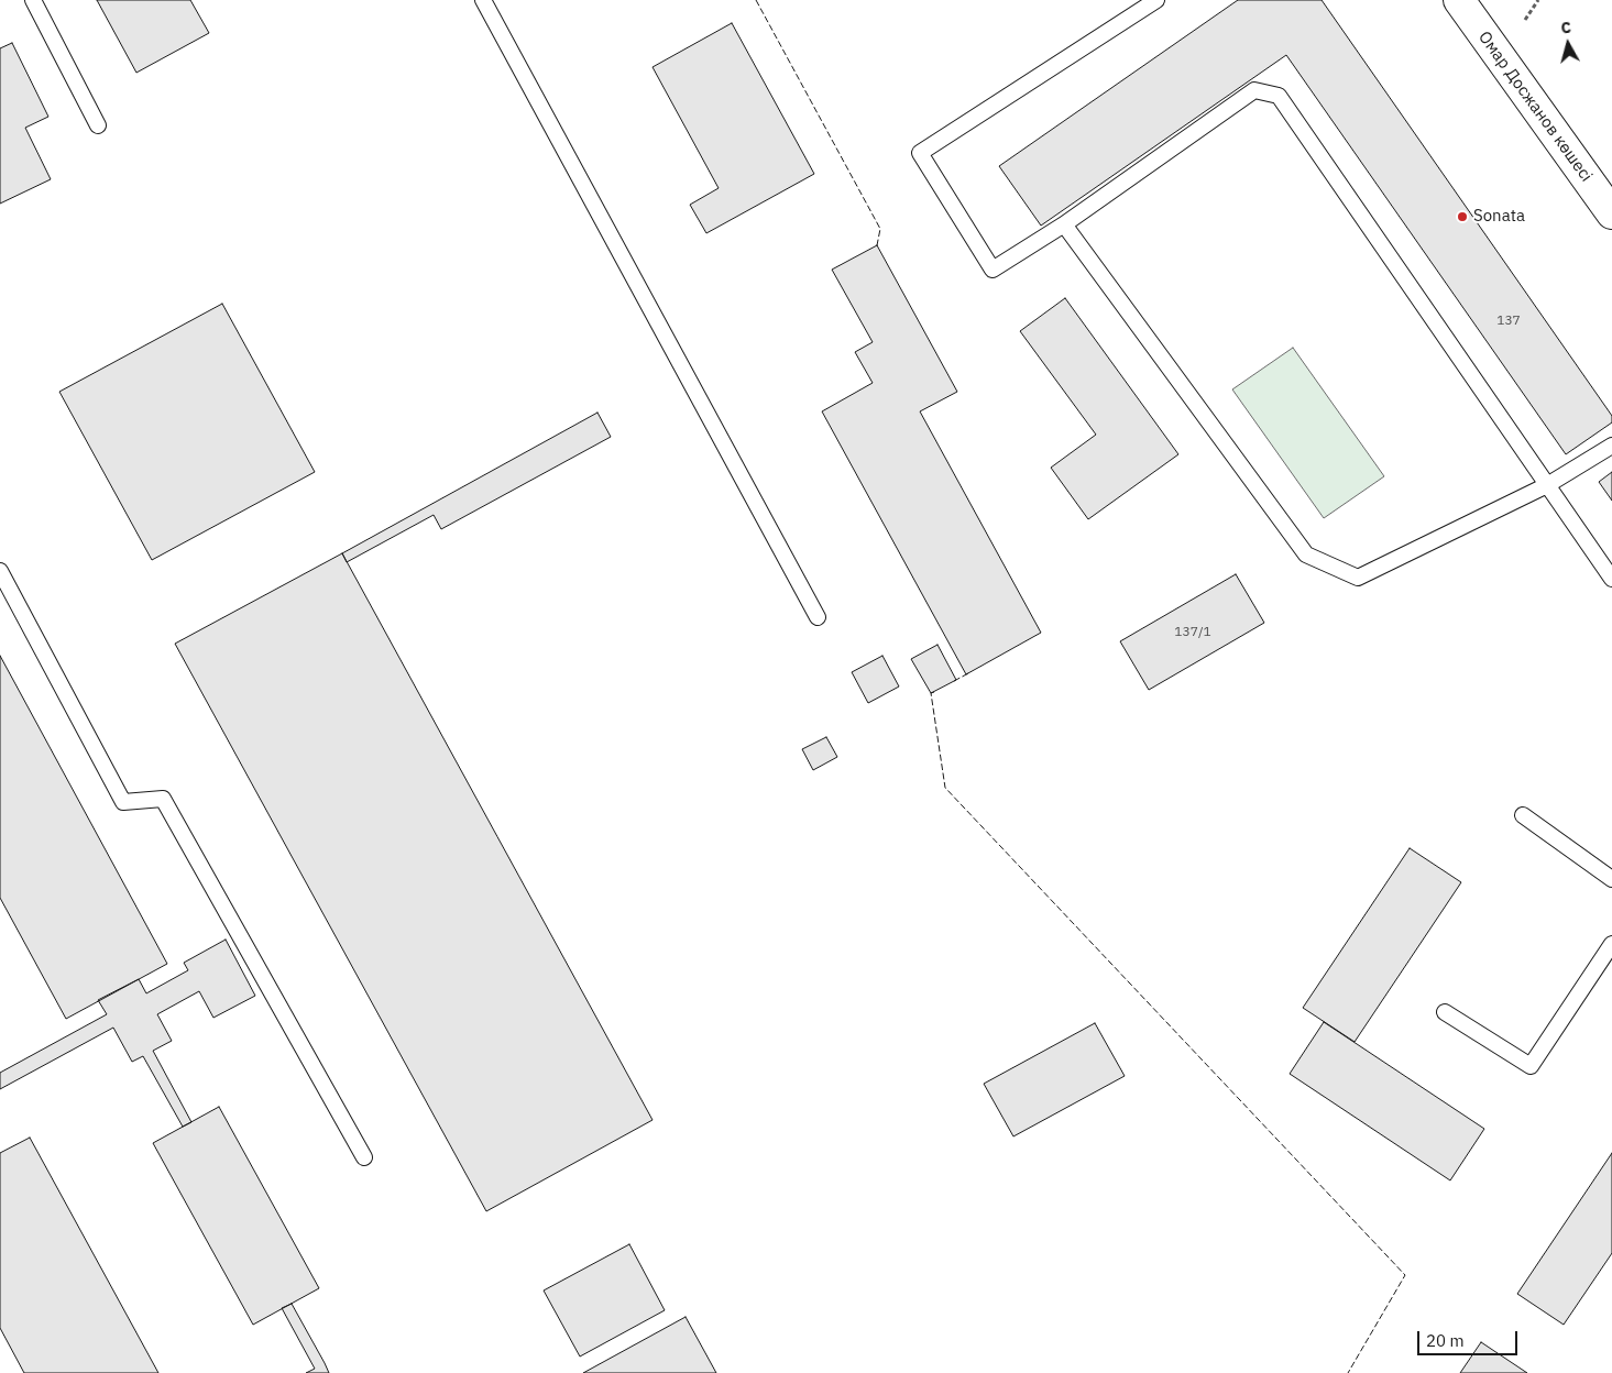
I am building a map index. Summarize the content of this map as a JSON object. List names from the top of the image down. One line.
{"streets":{"main road":["Омар Досжанов көшесі"]},"places":["Sonata"],"house_numbers":["137","137/1"],"scale_bar":"20 m","north":"top"}
